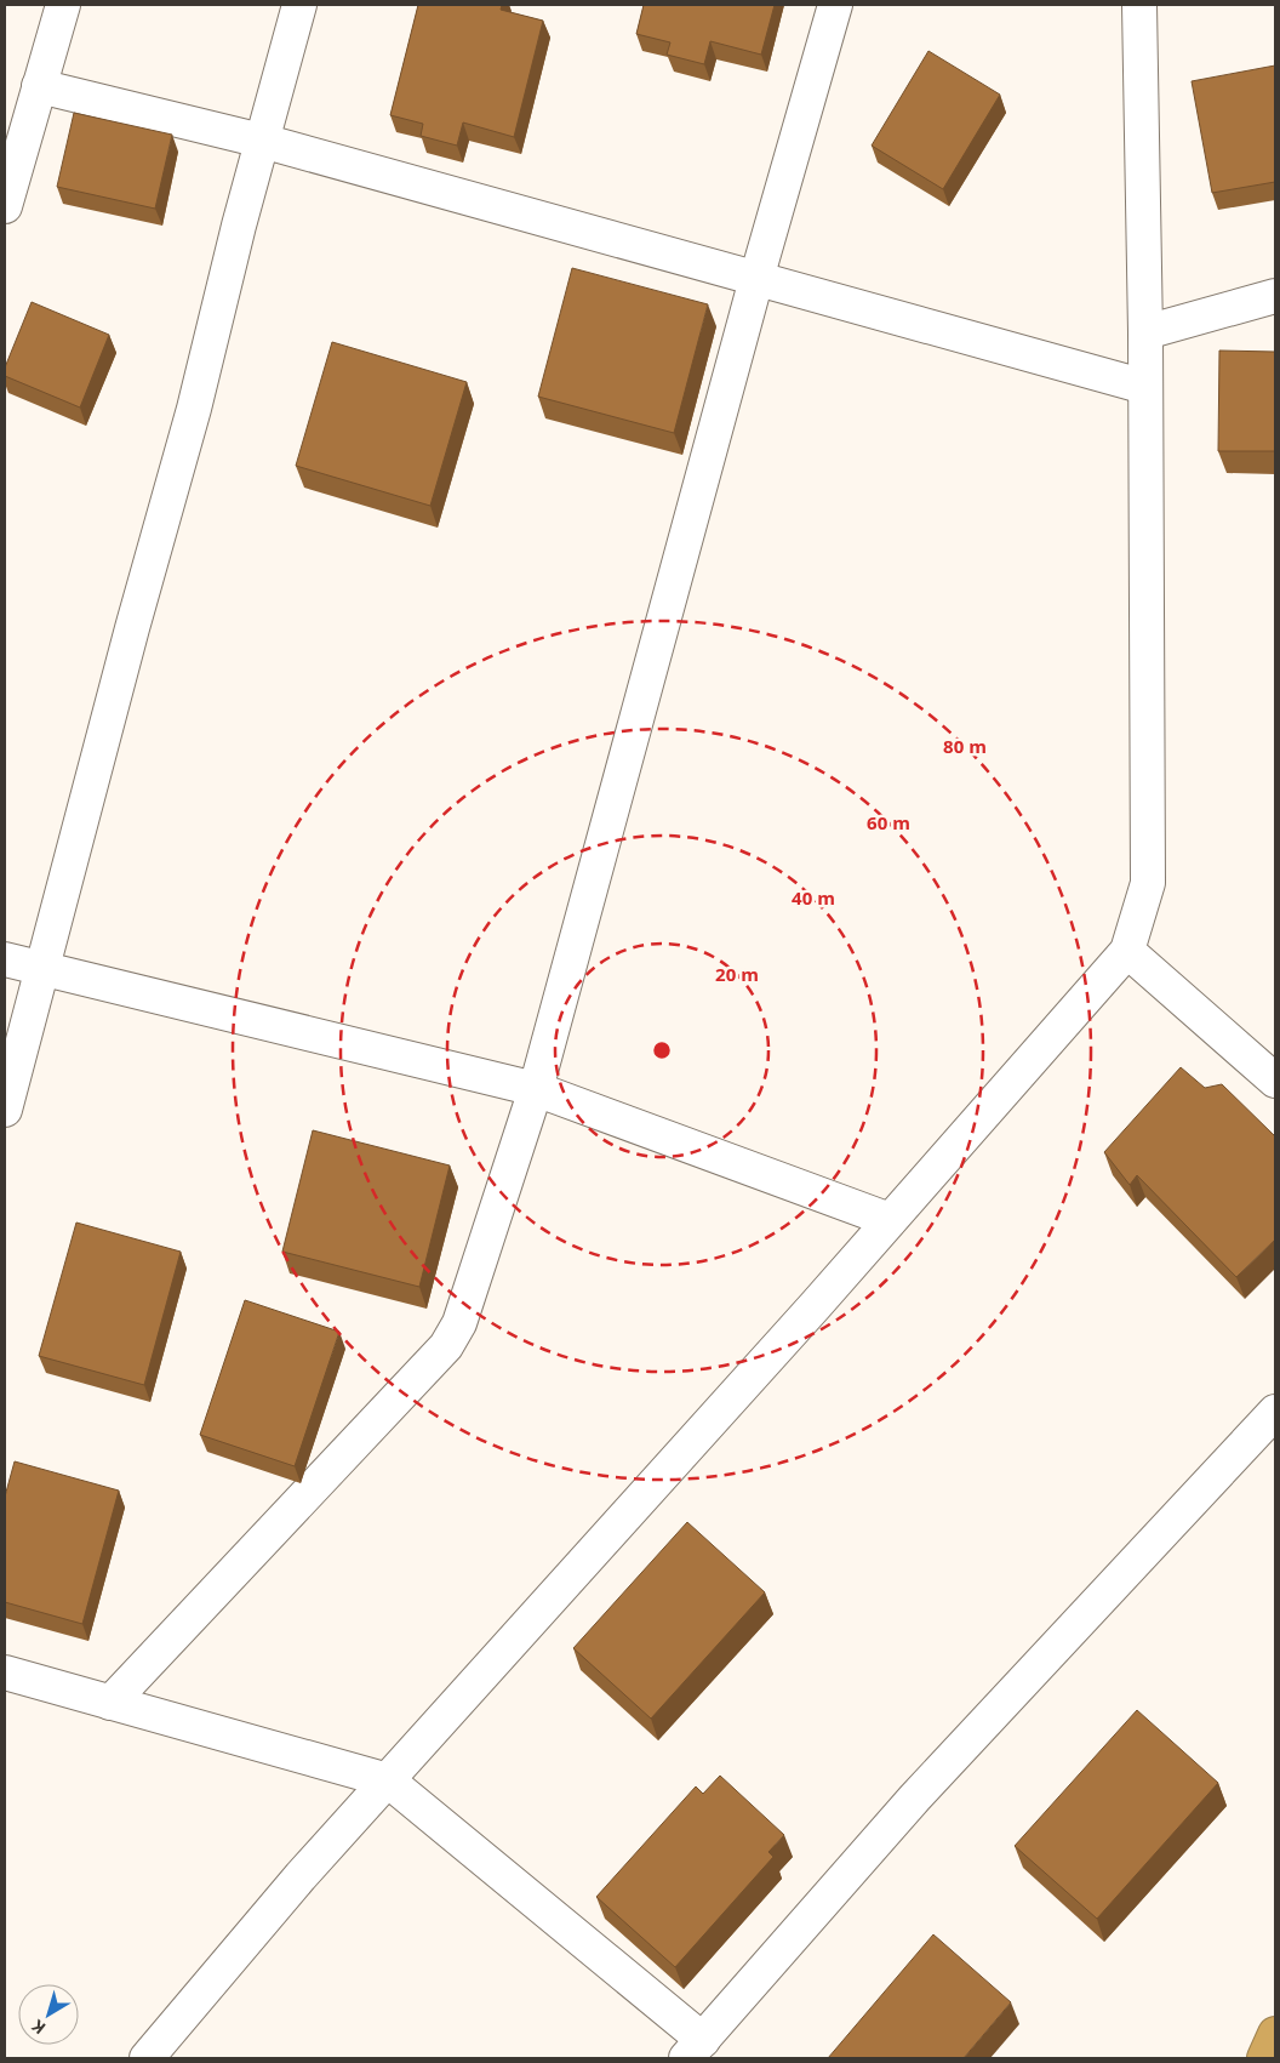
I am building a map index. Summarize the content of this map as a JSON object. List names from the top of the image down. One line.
{"north":"bottom left","rings":["80 m","60 m","40 m","20 m"]}
